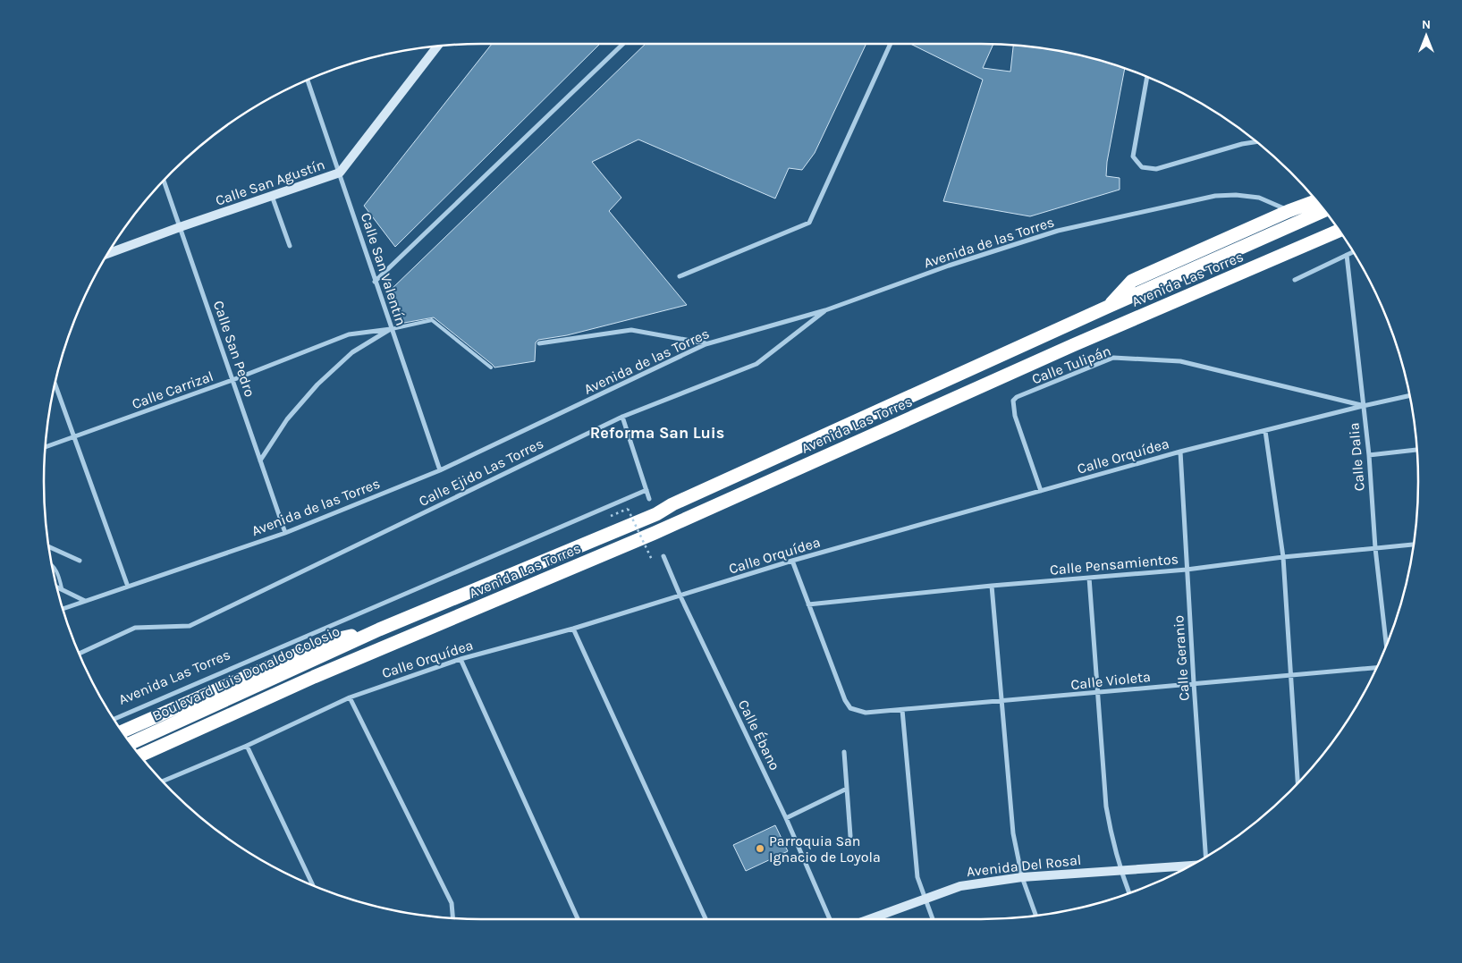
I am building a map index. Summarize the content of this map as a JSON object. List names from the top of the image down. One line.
{"streets":{"highway":["Avenida Las Torres","Boulevard Luis Donaldo Colosio"],"street":["Calle San Agustín","Avenida de las Torres","Calle San Valentín","Calle San Pedro","Calle Tulipán","Calle Carrizal","Calle Orquídea","Calle Dalia","Calle Ejido Las Torres","Calle Pensamientos","Calle Geranio","Calle Violeta","Calle Ébano","Avenida Del Rosal"]},"crossings":[["Calle San Agustín","Calle San Valentín"],["Calle San Agustín","Calle San Pedro"],["Avenida de las Torres","Calle San Valentín"],["Avenida de las Torres","Calle San Pedro"],["Avenida de las Torres","Calle Ejido Las Torres"],["Calle San Valentín","Calle Carrizal"],["Avenida Las Torres","Boulevard Luis Donaldo Colosio"],["Calle San Pedro","Calle Carrizal"],["Calle Tulipán","Calle Orquídea"],["Calle Tulipán","Calle Dalia"],["Calle Orquídea","Calle Dalia"],["Calle Orquídea","Calle Geranio"],["Calle Orquídea","Calle Ébano"],["Calle Dalia","Calle Pensamientos"],["Calle Pensamientos","Calle Geranio"],["Calle Pensamientos","Calle Violeta"],["Calle Geranio","Calle Violeta"]],"districts":["Reforma San Luis"],"places":["Parroquia San Ignacio de Loyola"],"north":"top"}
